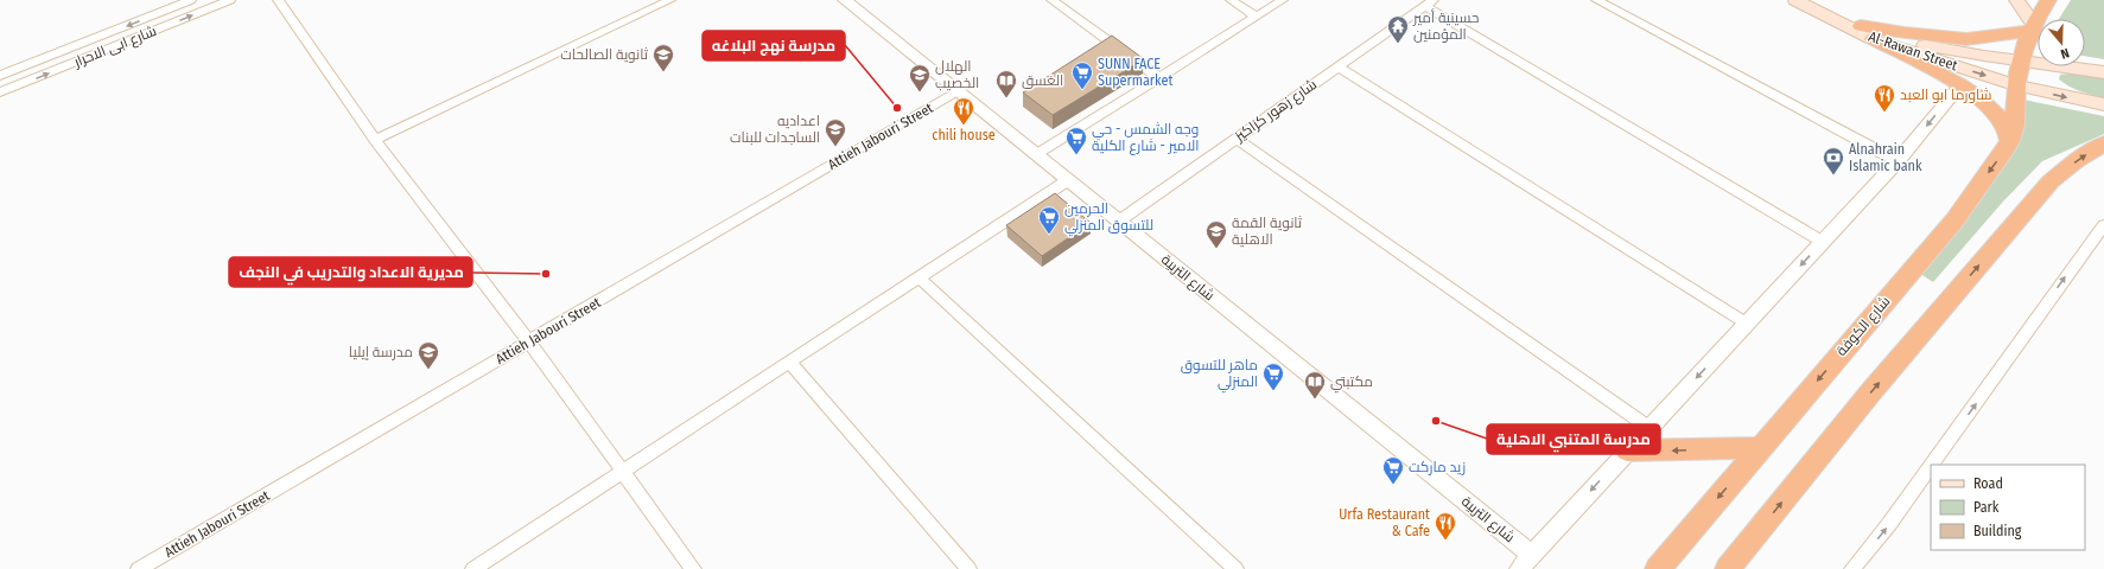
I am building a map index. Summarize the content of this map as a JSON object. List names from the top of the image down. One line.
{"streets":{"highway":["شارع الكوفة"],"main road":["Al-Rawan Street"],"street":["شارع ابی الاحرار","شارع زهور كزاكيز","Attieh Jabouri Street","شارع التربية"]},"crossings":[["Al-Rawan Street","شارع الكوفة"],["شارع زهور كزاكيز","شارع التربية"],["Attieh Jabouri Street","شارع التربية"]],"places":{"temple":["حسينية أمير المؤمنين"],"school or university":["ثانوية الصالحات","الهلال الخصيب","اعداديه الساجدات للبنات","ثانوية القمة الاهلية","مدرسة إيليا"],"supermarket":["SUNN FACE Supermarket","وجه الشمس - حي الامير - شارع الكلية","الحرمين للتسوق المنزلي","ماهر للتسوق المنزلي","زيد ماركت"],"library":["الغسق","مكتبتي"],"other":["مدرسة نهج البلاغه","مديرية الاعداد والتدريب في النجف","مدرسة المتنبي الاهلية"],"restaurant":["شاورما ابو العبد","chili house","Urfa Restaurant & Cafe"],"bank":["Alnahrain Islamic bank"]},"legend":["Road","Park","Building"],"north":"bottom"}
